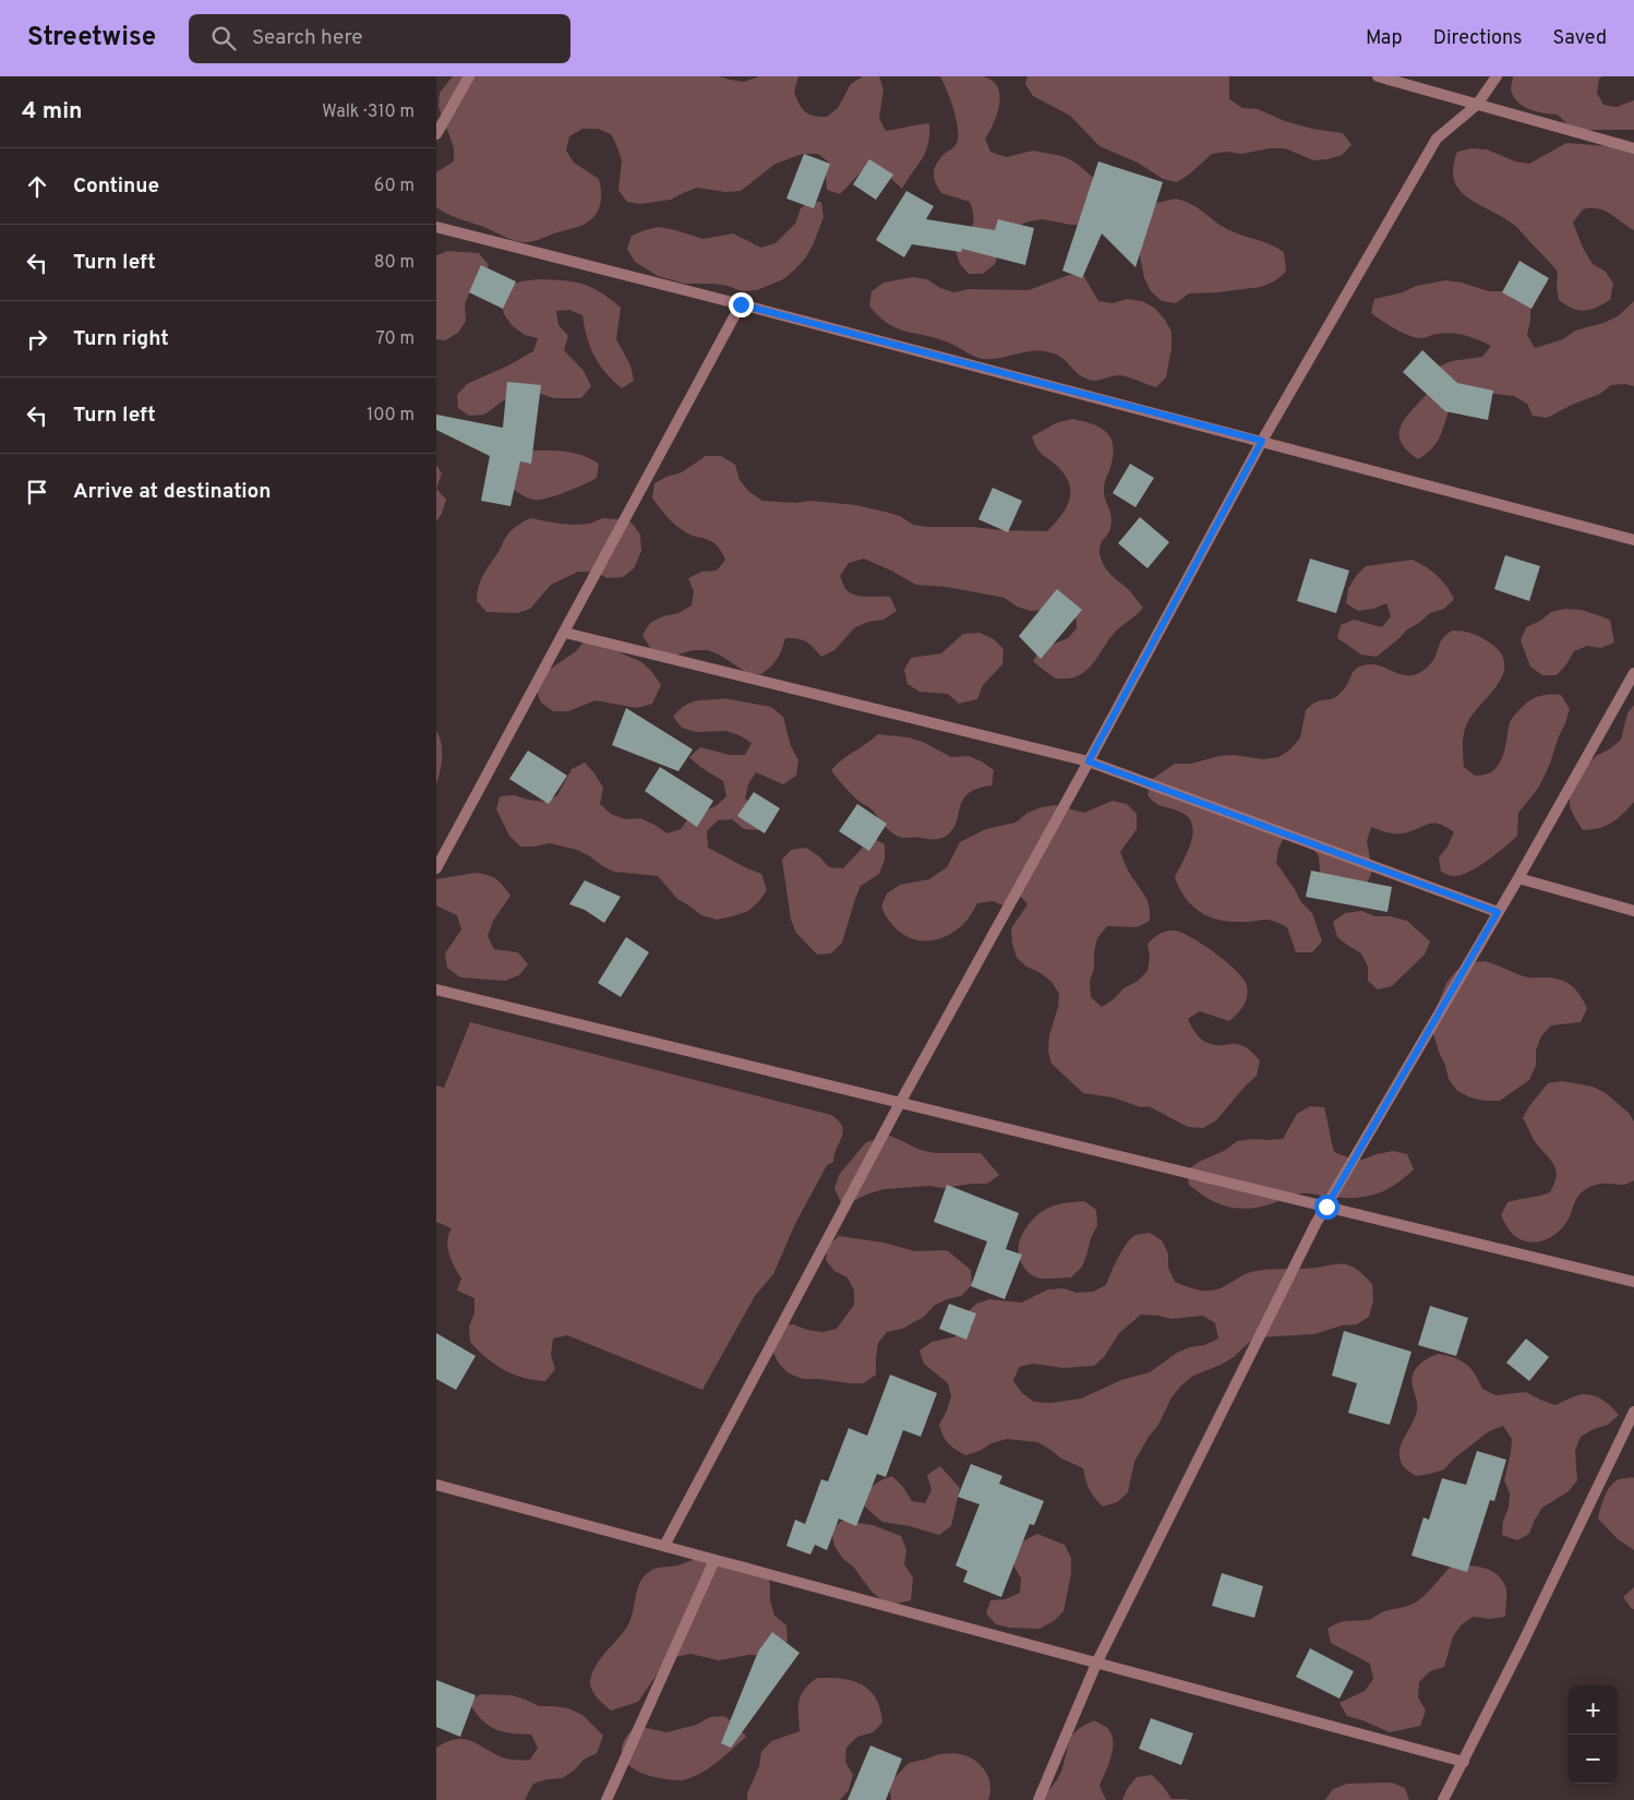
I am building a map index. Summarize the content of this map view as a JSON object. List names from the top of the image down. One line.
{"page":{"header":"Streetwise","search":"Search here","nav":["Map","Directions","Saved"],"heading":["4 min","Walk · 310 m"],"list":[["Continue","60 m"],["Turn left","80 m"],["Turn right","70 m"],["Turn left","100 m"],"Arrive at destination"],"map_buttons":["+","−"]}}
